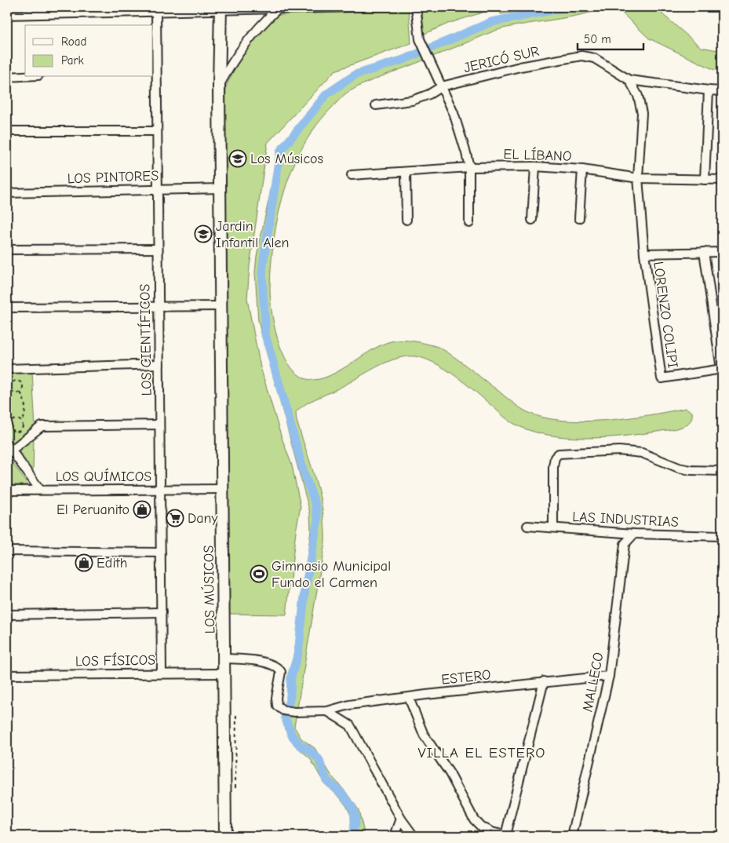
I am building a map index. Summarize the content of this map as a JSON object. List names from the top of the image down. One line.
{"streets":{"street":["JERICÓ SUR","EL LÍBANO","LOS PINTORES","LORENZO COLIPI","LOS CIENTÍFICOS","LOS QUÍMICOS","LAS INDUSTRIAS","LOS MÚSICOS","LOS FÍSICOS","ESTERO","MALLECO"]},"crossings":[["JERICÓ SUR","LORENZO COLIPI"],["EL LÍBANO","LORENZO COLIPI"],["LOS PINTORES","LOS CIENTÍFICOS"],["LOS PINTORES","LOS MÚSICOS"],["LOS CIENTÍFICOS","LOS QUÍMICOS"],["LOS CIENTÍFICOS","LOS FÍSICOS"],["LOS QUÍMICOS","LOS MÚSICOS"],["LAS INDUSTRIAS","MALLECO"],["LOS MÚSICOS","LOS FÍSICOS"],["LOS MÚSICOS","ESTERO"],["ESTERO","MALLECO"]],"districts":["VILLA EL ESTERO"],"places":{"school or university":["Los Músicos","Jardin Infantil Alen"],"shop":["El Peruanito","Edith"],"supermarket":["Dany"],"sports":["Gimnasio Municipal Fundo el Carmen"]},"legend":["Road","Park"],"scale_bar":"50 m"}
